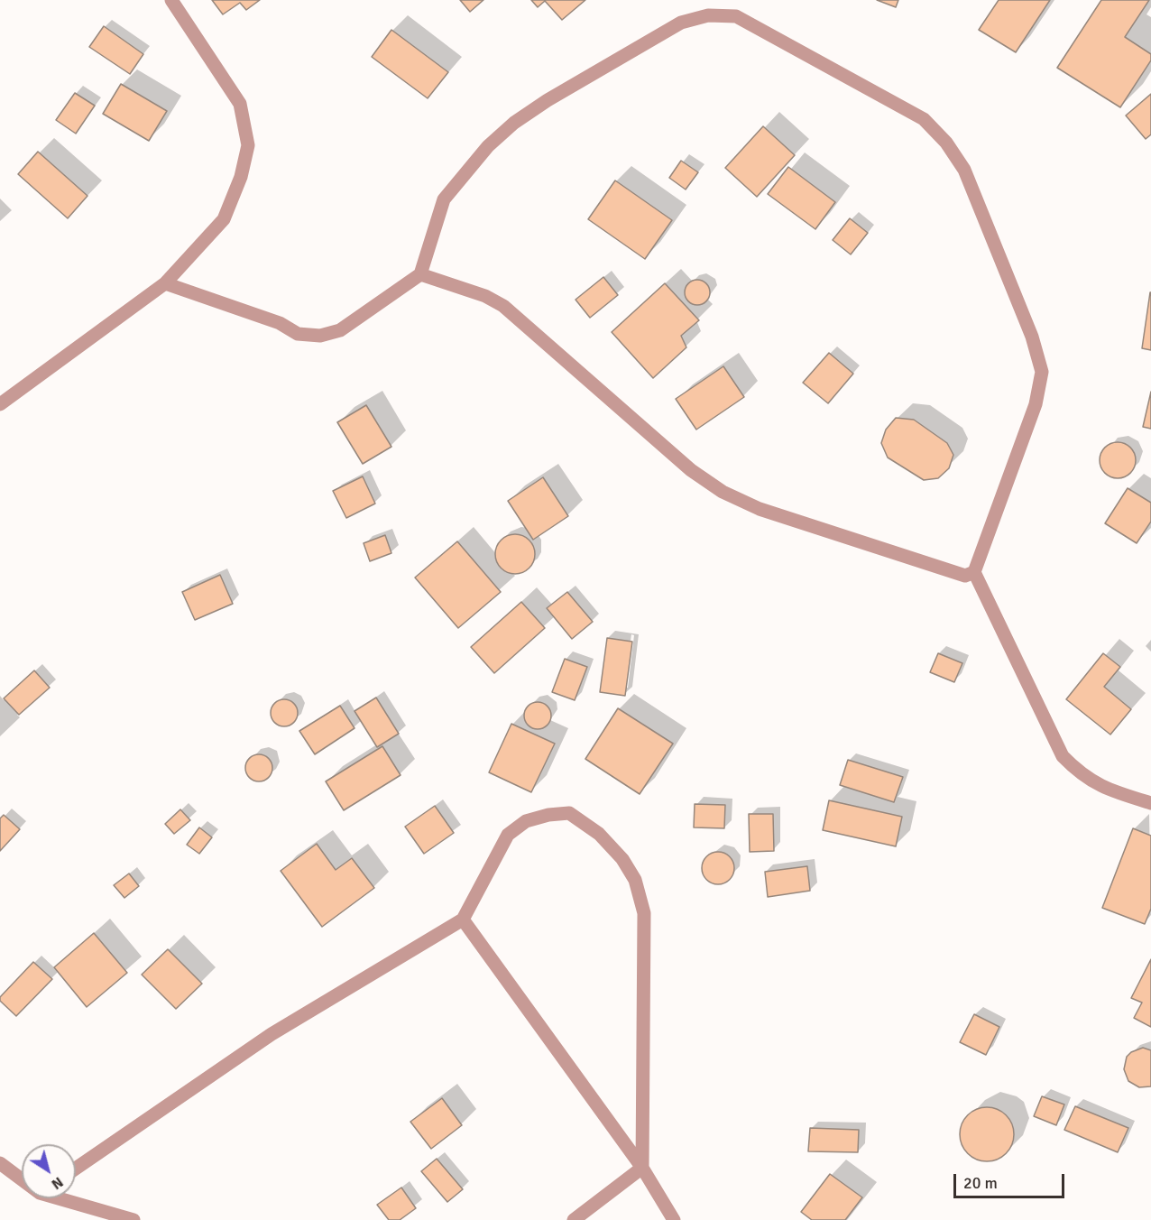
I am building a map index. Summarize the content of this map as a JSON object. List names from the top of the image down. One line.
{"scale_bar":"20 m","north":"bottom right"}
